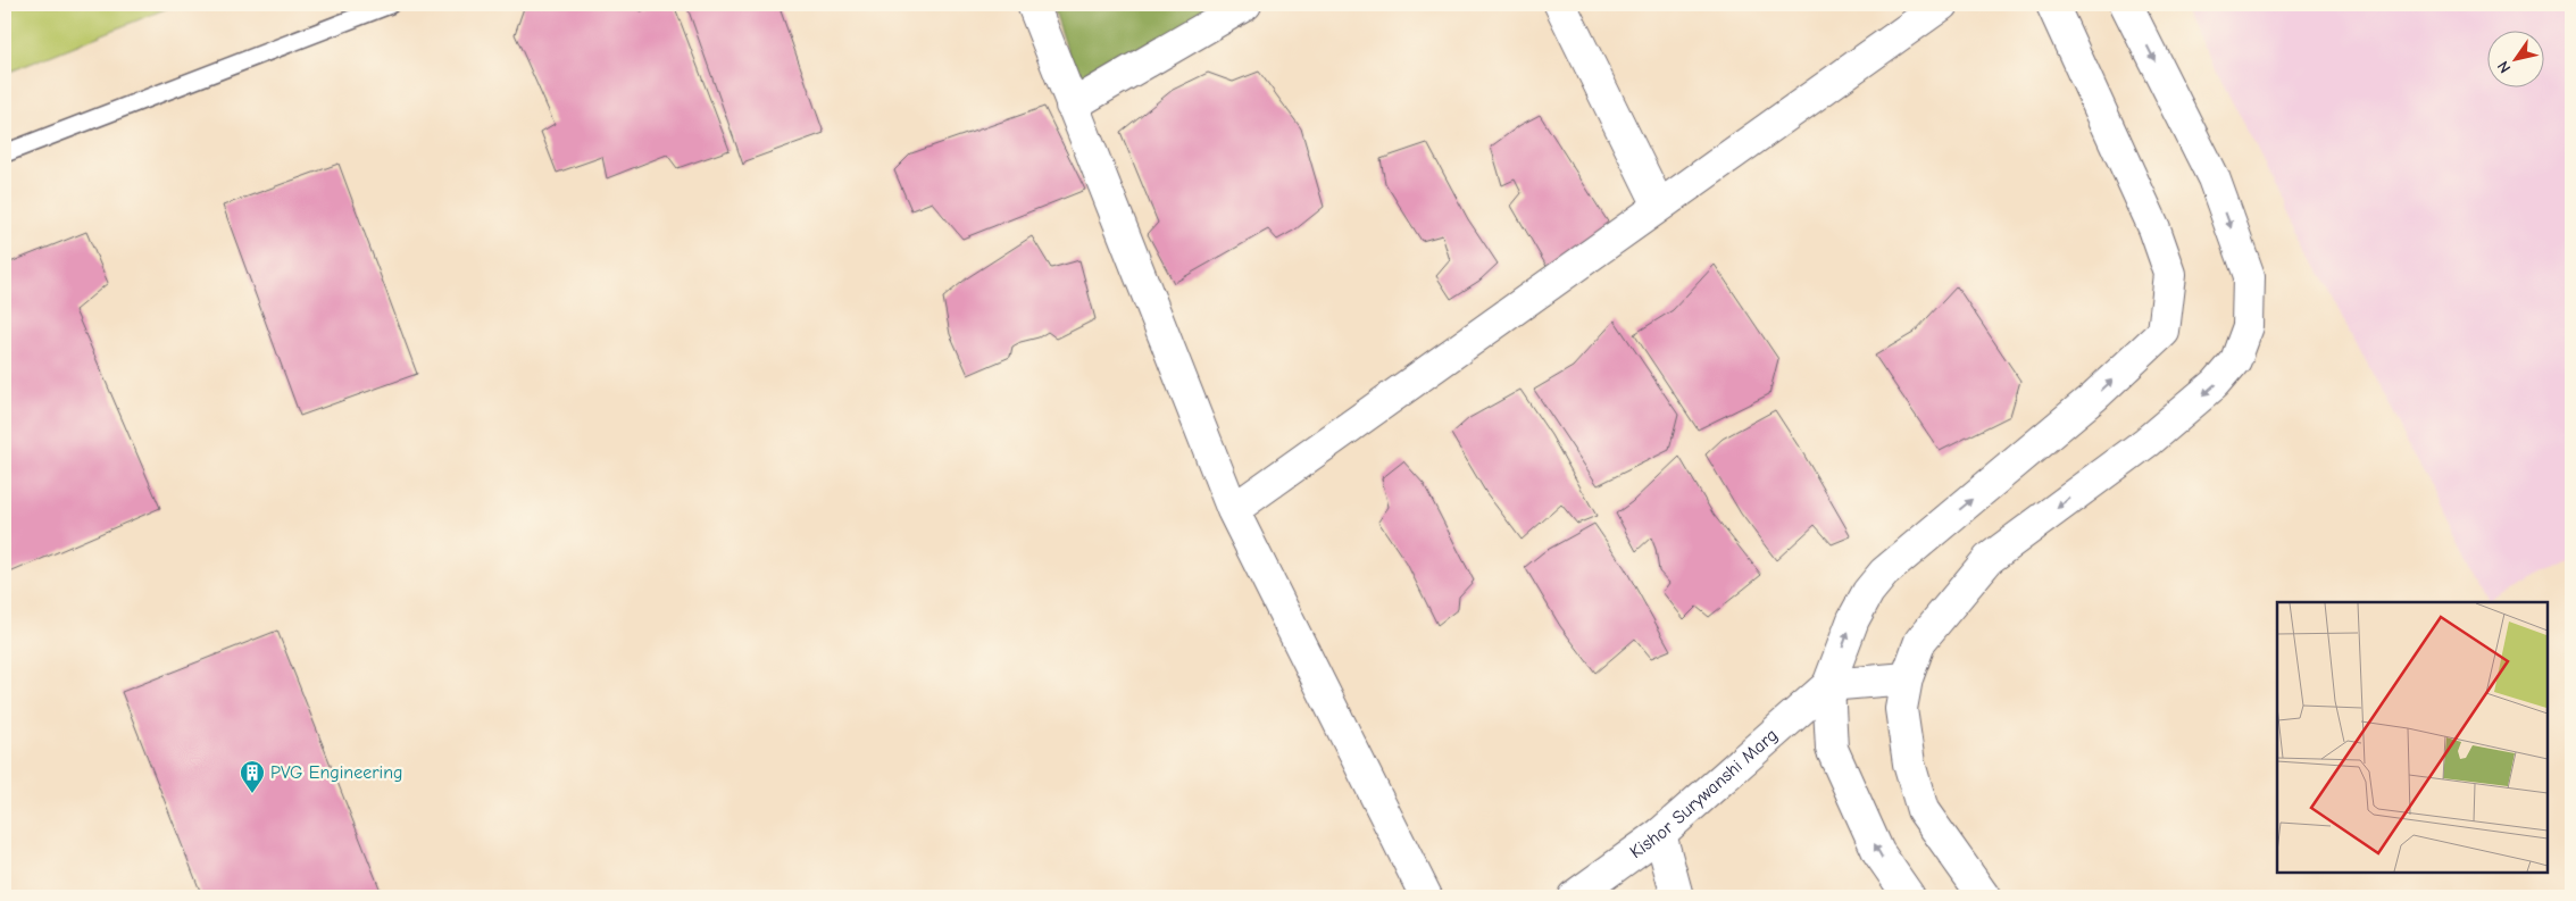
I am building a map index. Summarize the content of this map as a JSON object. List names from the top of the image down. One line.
{"streets":{"street":["Kishor Surywanshi Marg"]},"places":{"building":["PVG Engineering"]},"north":"bottom left"}
